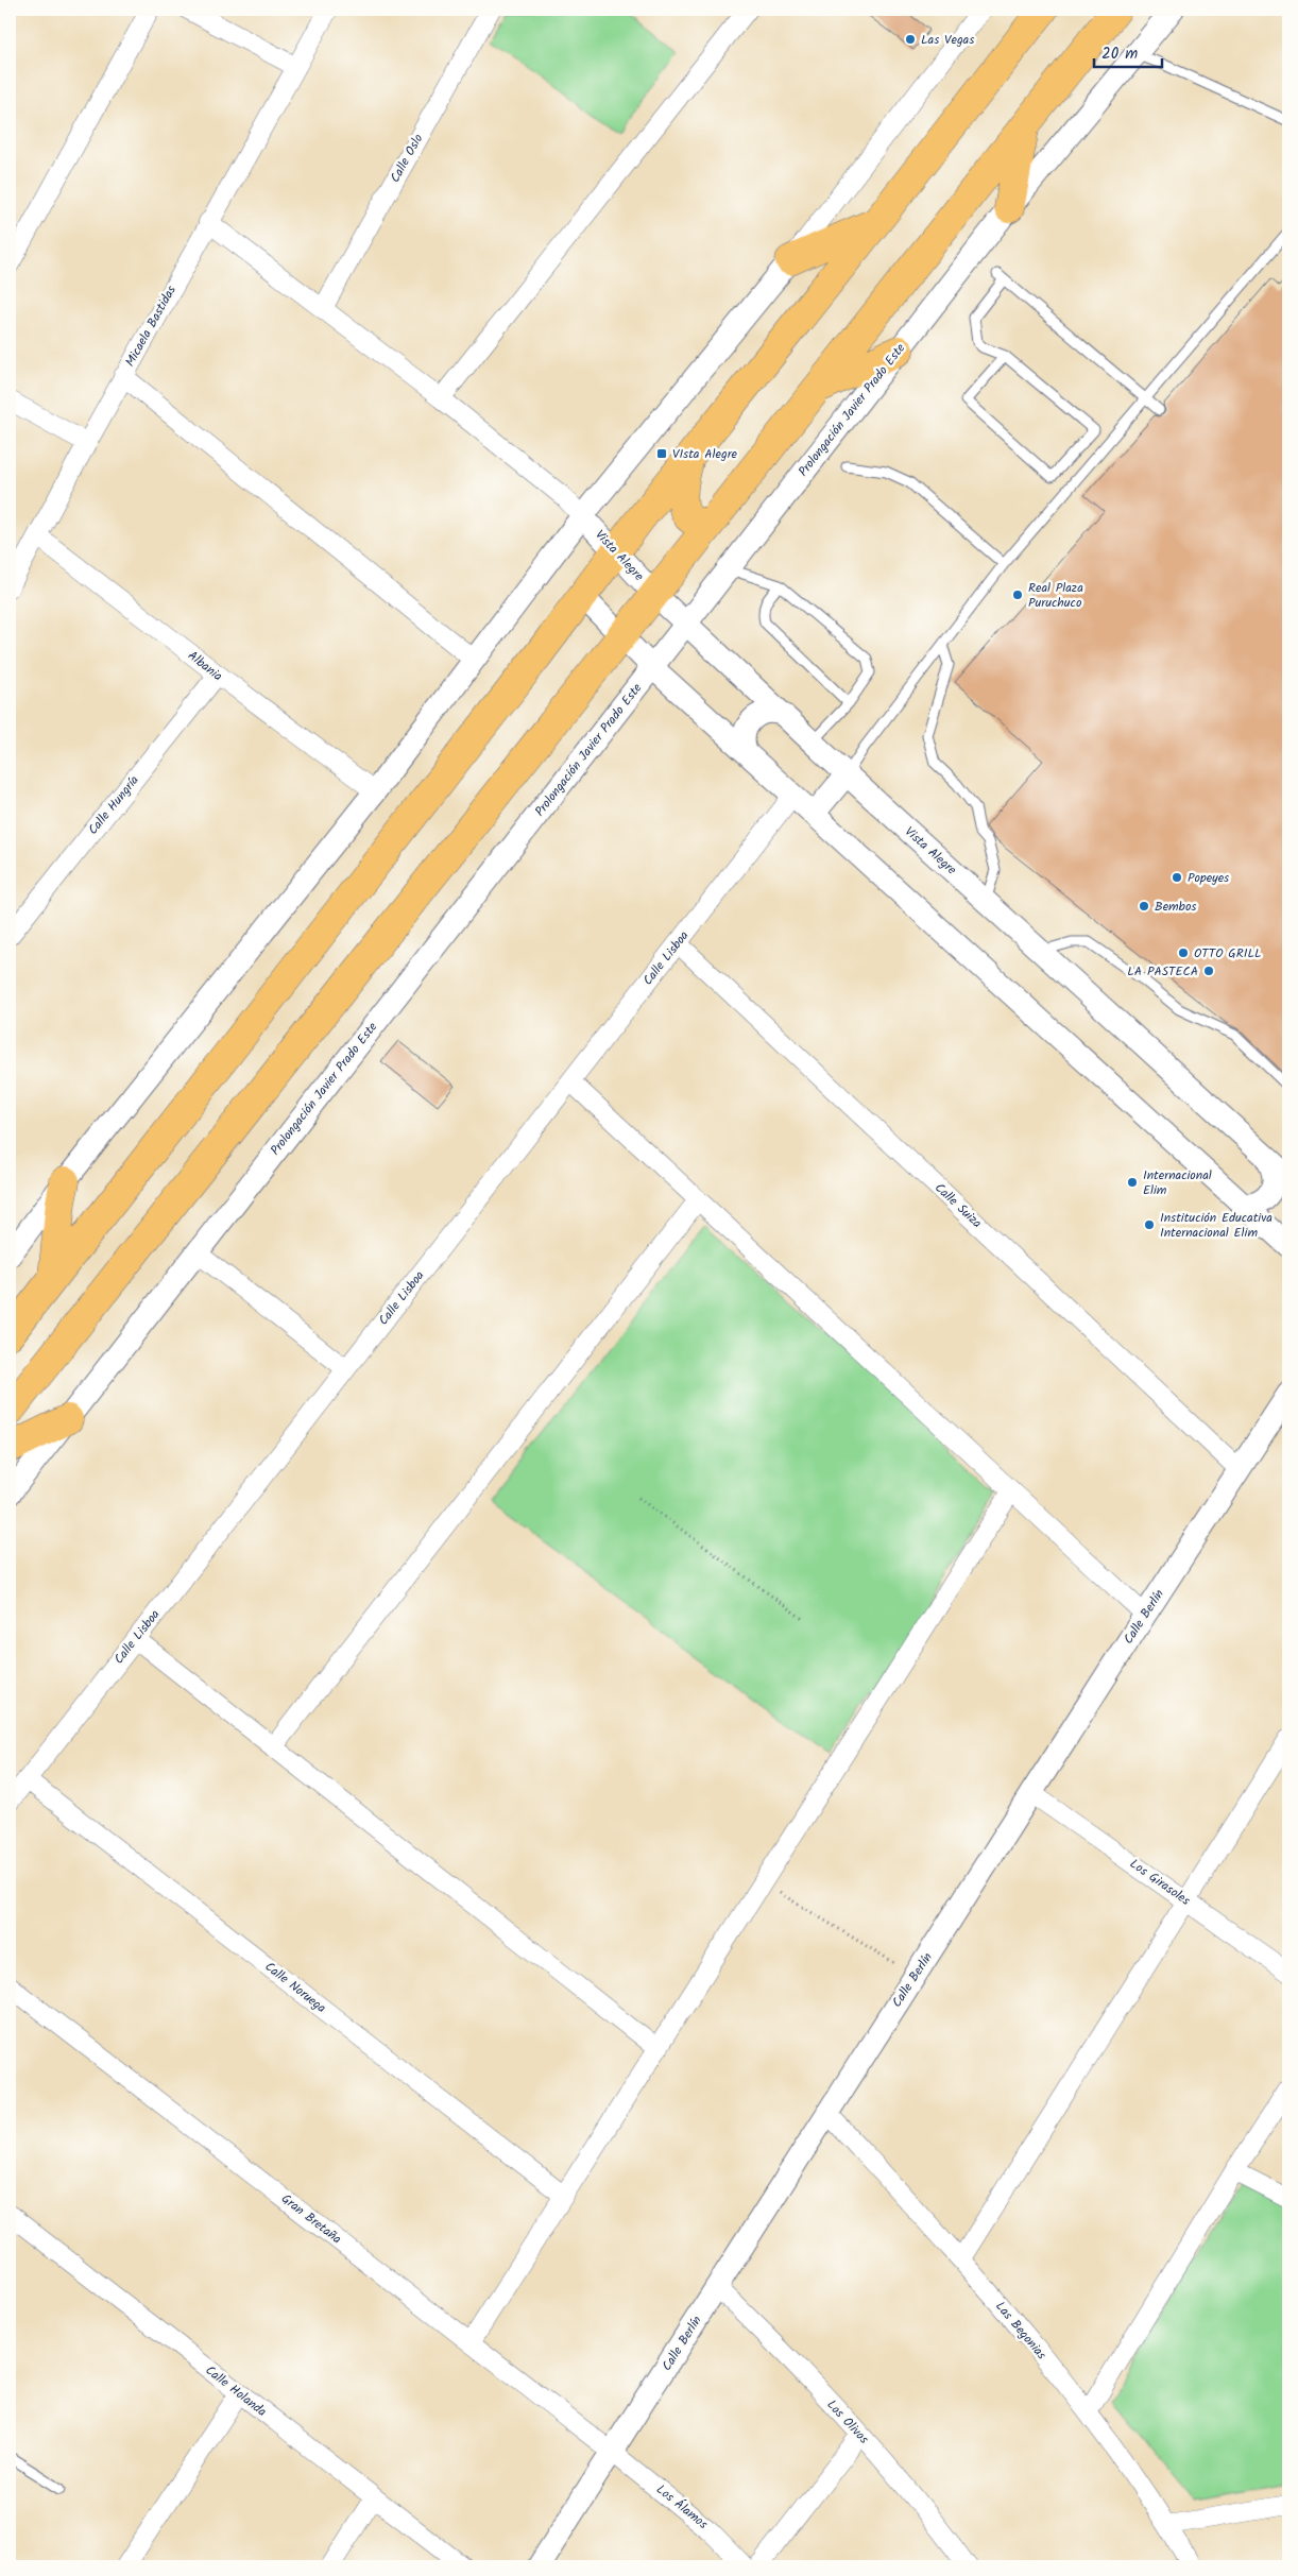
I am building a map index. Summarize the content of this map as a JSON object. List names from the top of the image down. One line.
{"streets":{"street":["Calle Oslo","Micaela Bastidas","Prolongación Javier Prado Este","Vista Alegre","Albania","Calle Hungría","Calle Lisboa","Calle Suiza","Calle Berlín","Los Girasoles","Calle Noruega","Gran Bretaña","Las Begonias","Calle Holanda","Los Olivos","Los Álamos"]},"crossings":[["Micaela Bastidas","Albania"],["Prolongación Javier Prado Este","Vista Alegre"],["Albania","Calle Hungría"],["Calle Lisboa","Calle Suiza"],["Calle Lisboa","Calle Noruega"],["Calle Suiza","Calle Berlín"],["Calle Berlín","Los Girasoles"],["Calle Berlín","Gran Bretaña"],["Calle Berlín","Las Begonias"],["Calle Berlín","Los Olivos"],["Calle Berlín","Los Álamos"],["Gran Bretaña","Los Álamos"]],"places":{"other":["Las Vegas","Real Plaza Puruchuco","Popeyes","Bembos","OTTO GRILL","LA PASTECA","Internacional Elim","Institución Educativa Internacional Elim"],"transit":["VIsta Alegre"]},"scale_bar":"20 m"}
